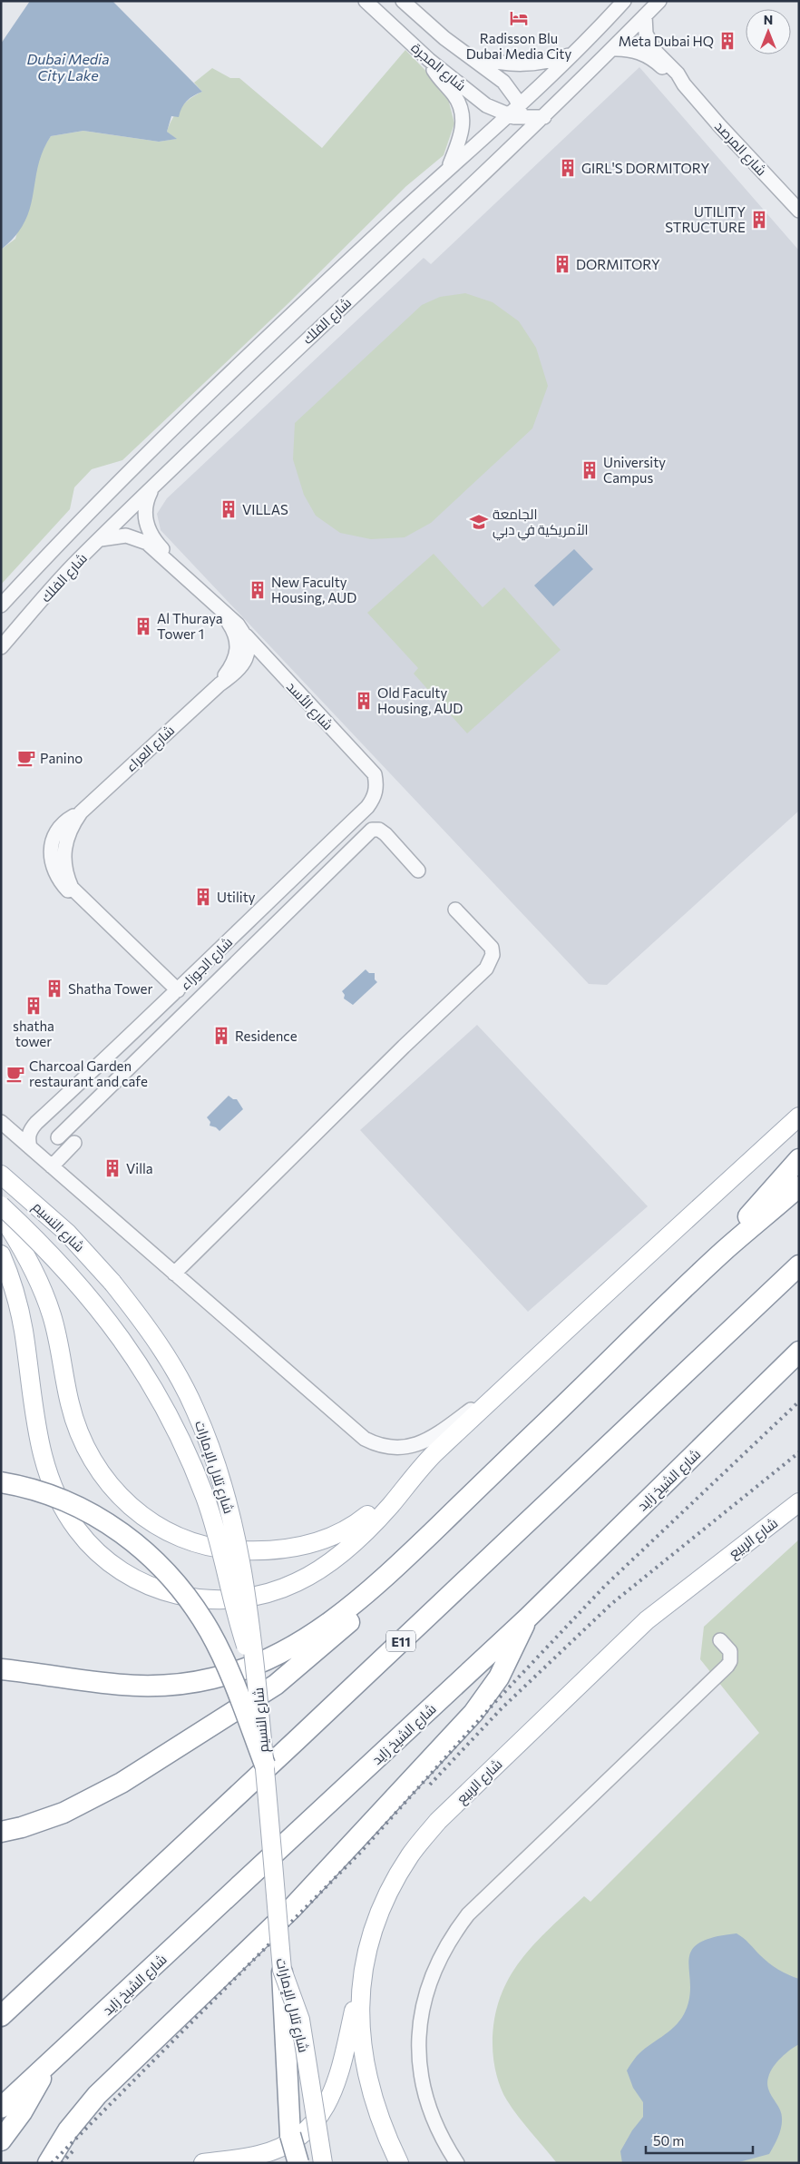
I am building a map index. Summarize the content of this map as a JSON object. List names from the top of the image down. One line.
{"streets":{"highway":["شارع الشيخ زايد","E11"],"main road":["شارع النسيم","شارع تلال الإمارات","شارع الربيع"],"street":["شارع المجرة","شارع المرصد","شارع الفلك","شارع الأسد","شارع العراء","شارع الجوزاء"]},"crossings":[["شارع المجرة","شارع الفلك"],["شارع المرصد","شارع الفلك"],["شارع الأسد","شارع العراء"],["شارع الأسد","شارع الجوزاء"],["شارع العراء","شارع الجوزاء"],["شارع النسيم","شارع تلال الإمارات"]],"water":["Dubai Media City Lake"],"places":{"hotel":["Radisson Blu Dubai Media City"],"building":["Meta Dubai HQ","GIRL'S DORMITORY","UTILITY STRUCTURE","DORMITORY","University Campus","VILLAS","New Faculty Housing, AUD","Al Thuraya Tower 1","Old Faculty Housing, AUD","Utility","Shatha Tower","shatha tower","Residence","Villa"],"school or university":["الجامعة الأمريكية في دبي"],"cafe":["Panino","Charcoal Garden restaurant and cafe"]},"scale_bar":"50 m","north":"top"}
